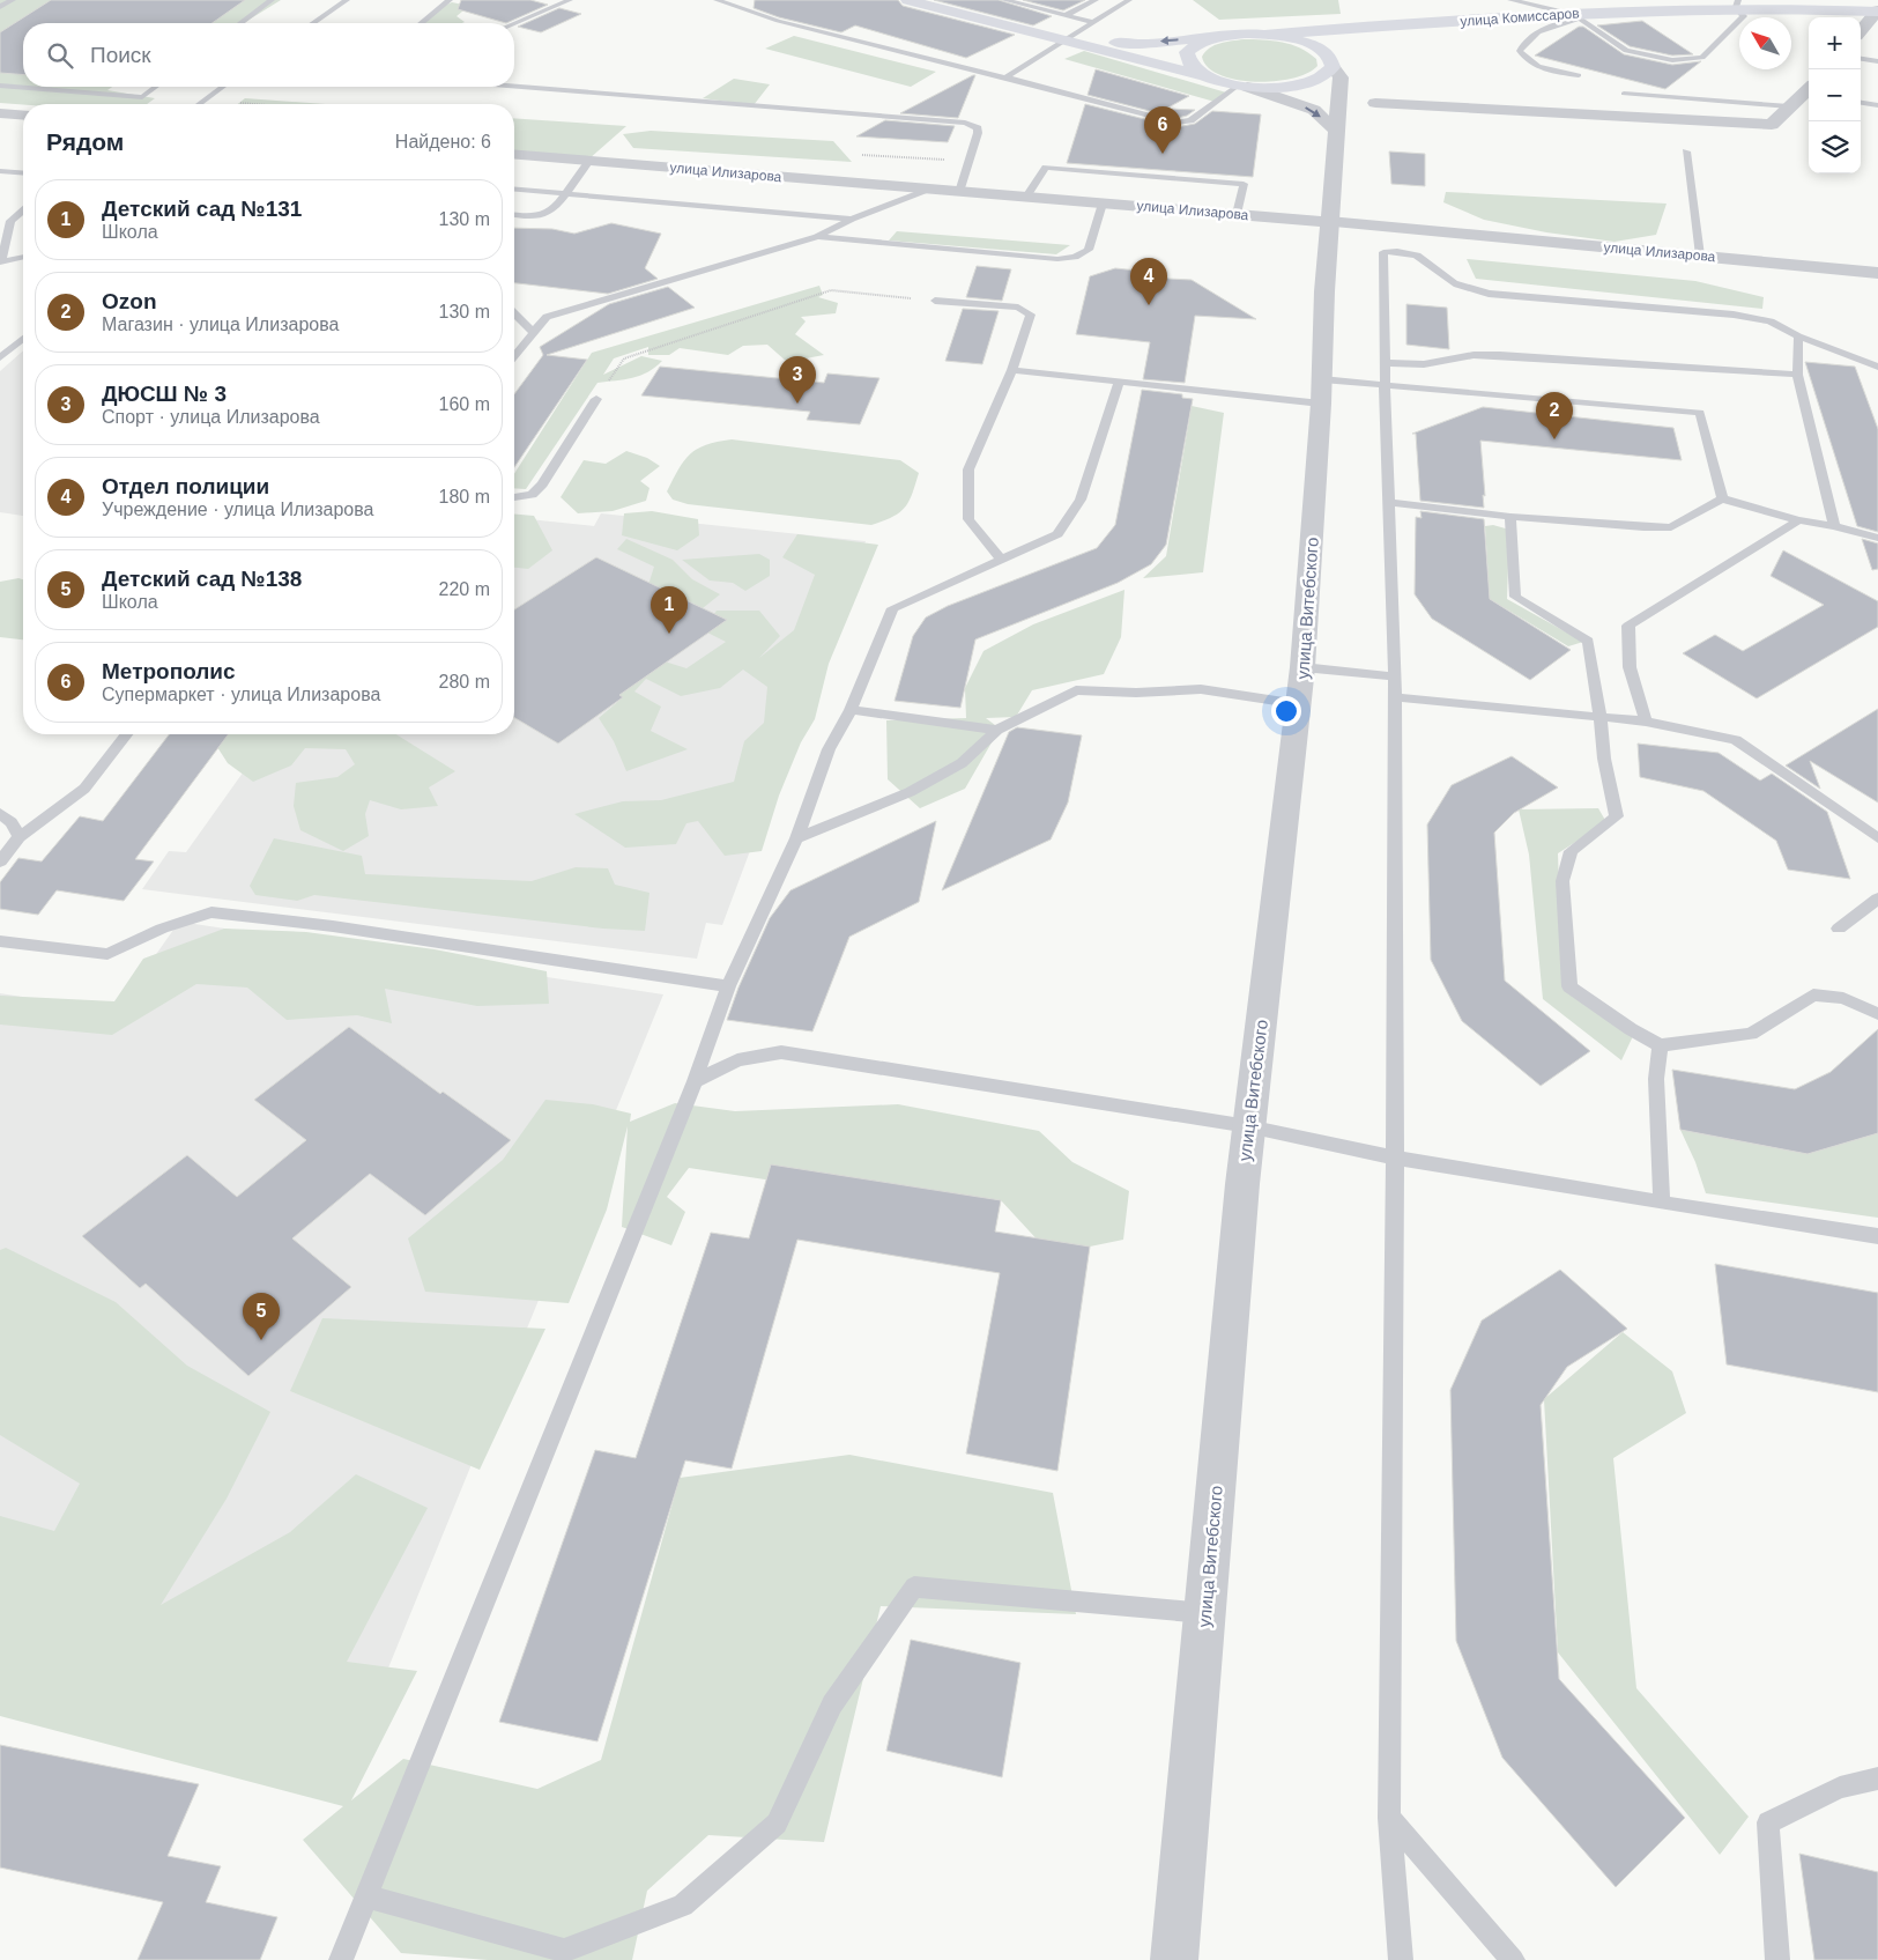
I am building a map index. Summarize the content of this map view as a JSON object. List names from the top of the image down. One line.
{"streets":{"main road":["улица Комиссаров"],"street":["улица Илизарова","улица Витебского"]},"crossings":[["улица Илизарова","улица Витебского"]],"north":"top left","page":{"map_buttons":["+","−"],"search":"Поиск","heading":["Рядом","Найдено: 6"],"pins":["6","4","3","2","1","5"],"list":[{"mark":"1","name":"Детский сад №131","note":"Школа","value":"130 m"},{"mark":"2","name":"Ozon","note":"Магазин · улица Илизарова","value":"130 m"},{"mark":"3","name":"ДЮСШ № 3","note":"Спорт · улица Илизарова","value":"160 m"},{"mark":"4","name":"Отдел полиции","note":"Учреждение · улица Илизарова","value":"180 m"},{"mark":"5","name":"Детский сад №138","note":"Школа","value":"220 m"},{"mark":"6","name":"Метрополис","note":"Супермаркет · улица Илизарова","value":"280 m"}]}}
